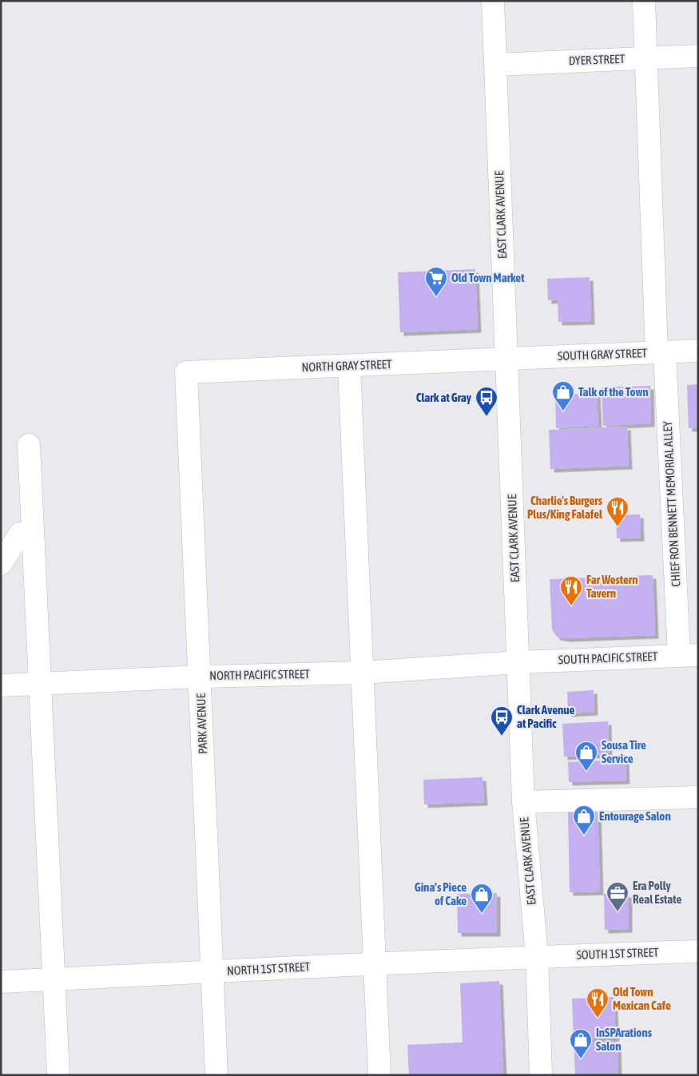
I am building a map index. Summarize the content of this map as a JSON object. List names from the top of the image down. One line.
{"streets":{"street":["DYER STREET","EAST CLARK AVENUE","SOUTH GRAY STREET","NORTH GRAY STREET","CHIEF RON BENNETT MEMORIAL ALLEY","SOUTH PACIFIC STREET","NORTH PACIFIC STREET","PARK AVENUE","SOUTH 1ST STREET","NORTH 1ST STREET"]},"crossings":[["DYER STREET","EAST CLARK AVENUE"],["DYER STREET","CHIEF RON BENNETT MEMORIAL ALLEY"],["EAST CLARK AVENUE","SOUTH GRAY STREET"],["EAST CLARK AVENUE","NORTH GRAY STREET"],["EAST CLARK AVENUE","SOUTH PACIFIC STREET"],["EAST CLARK AVENUE","NORTH PACIFIC STREET"],["EAST CLARK AVENUE","SOUTH 1ST STREET"],["EAST CLARK AVENUE","NORTH 1ST STREET"],["SOUTH GRAY STREET","NORTH GRAY STREET"],["SOUTH GRAY STREET","CHIEF RON BENNETT MEMORIAL ALLEY"],["NORTH GRAY STREET","PARK AVENUE"],["CHIEF RON BENNETT MEMORIAL ALLEY","SOUTH PACIFIC STREET"],["SOUTH PACIFIC STREET","NORTH PACIFIC STREET"],["NORTH PACIFIC STREET","PARK AVENUE"],["PARK AVENUE","NORTH 1ST STREET"],["SOUTH 1ST STREET","NORTH 1ST STREET"]],"places":{"supermarket":["Old Town Market"],"shop":["Talk of the Town","Sousa Tire Service","Entourage Salon","Gina’s Piece of Cake","InSPArations Salon"],"bus stop":["Clark at Gray","Clark Avenue at Pacific"],"restaurant":["Charlie's Burgers Plus/King Falafel","Far Western Tavern","Old Town Mexican Cafe"],"office":["Era Polly Real Estate"]}}
